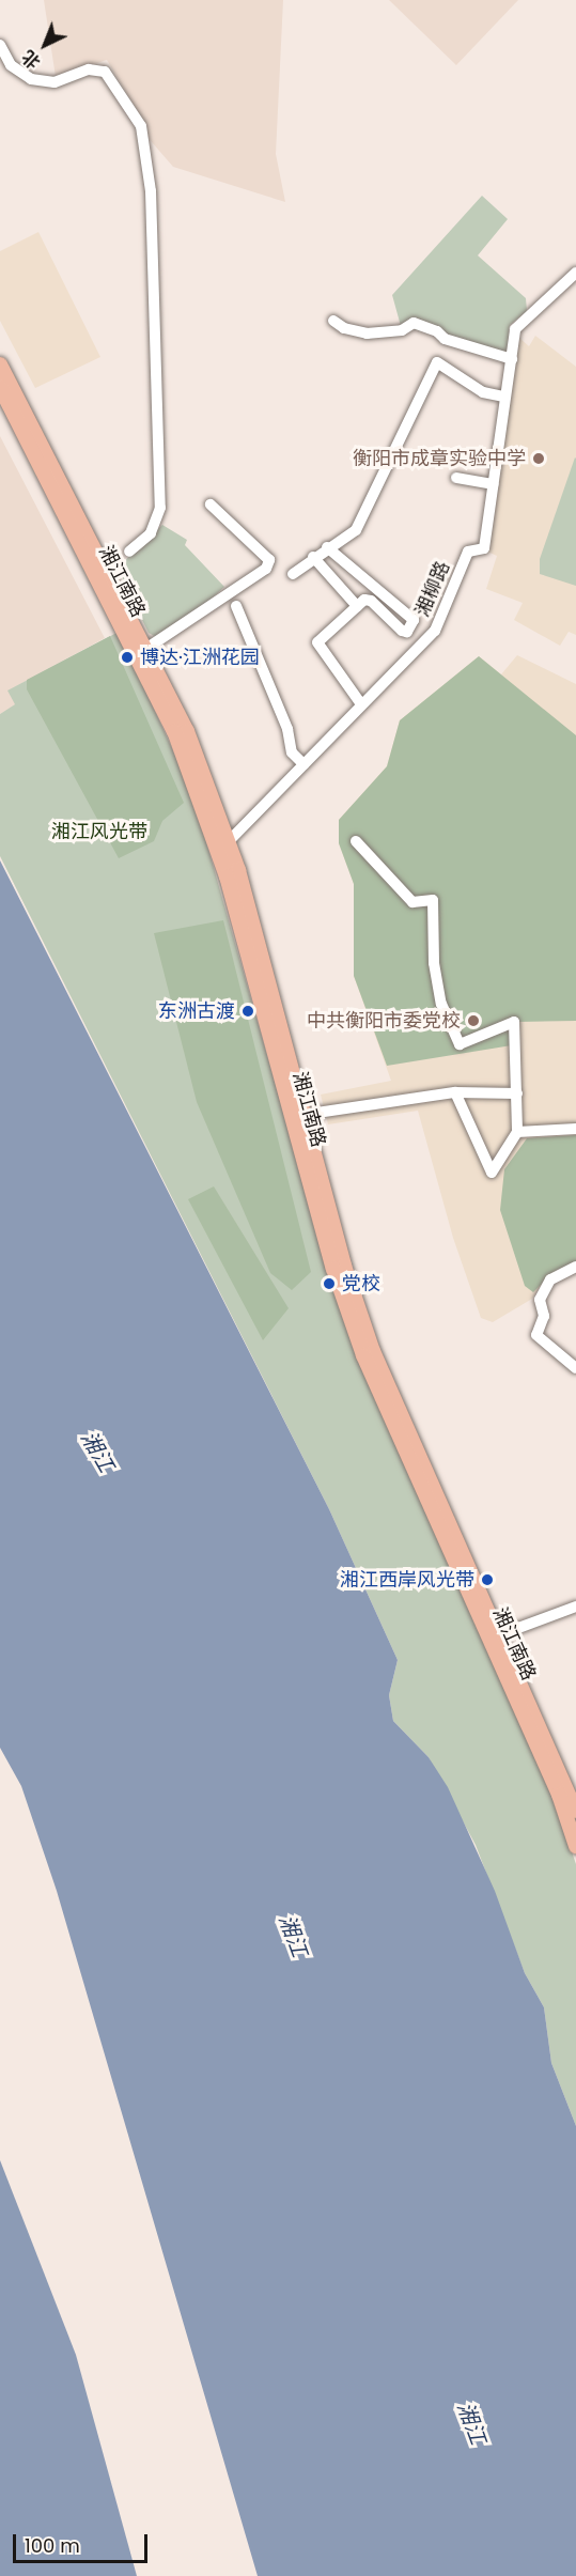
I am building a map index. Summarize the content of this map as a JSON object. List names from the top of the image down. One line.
{"streets":{"main road":["湘江南路"],"street":["湘柳路"]},"crossings":[["湘江南路","湘柳路"]],"water":["湘江"],"parks":["湘江风光带"],"places":["衡阳市成章实验中学","博达·江洲花园","东洲古渡","中共衡阳市委党校","党校","湘江西岸风光带"],"scale_bar":"100 m","north":"bottom left"}
